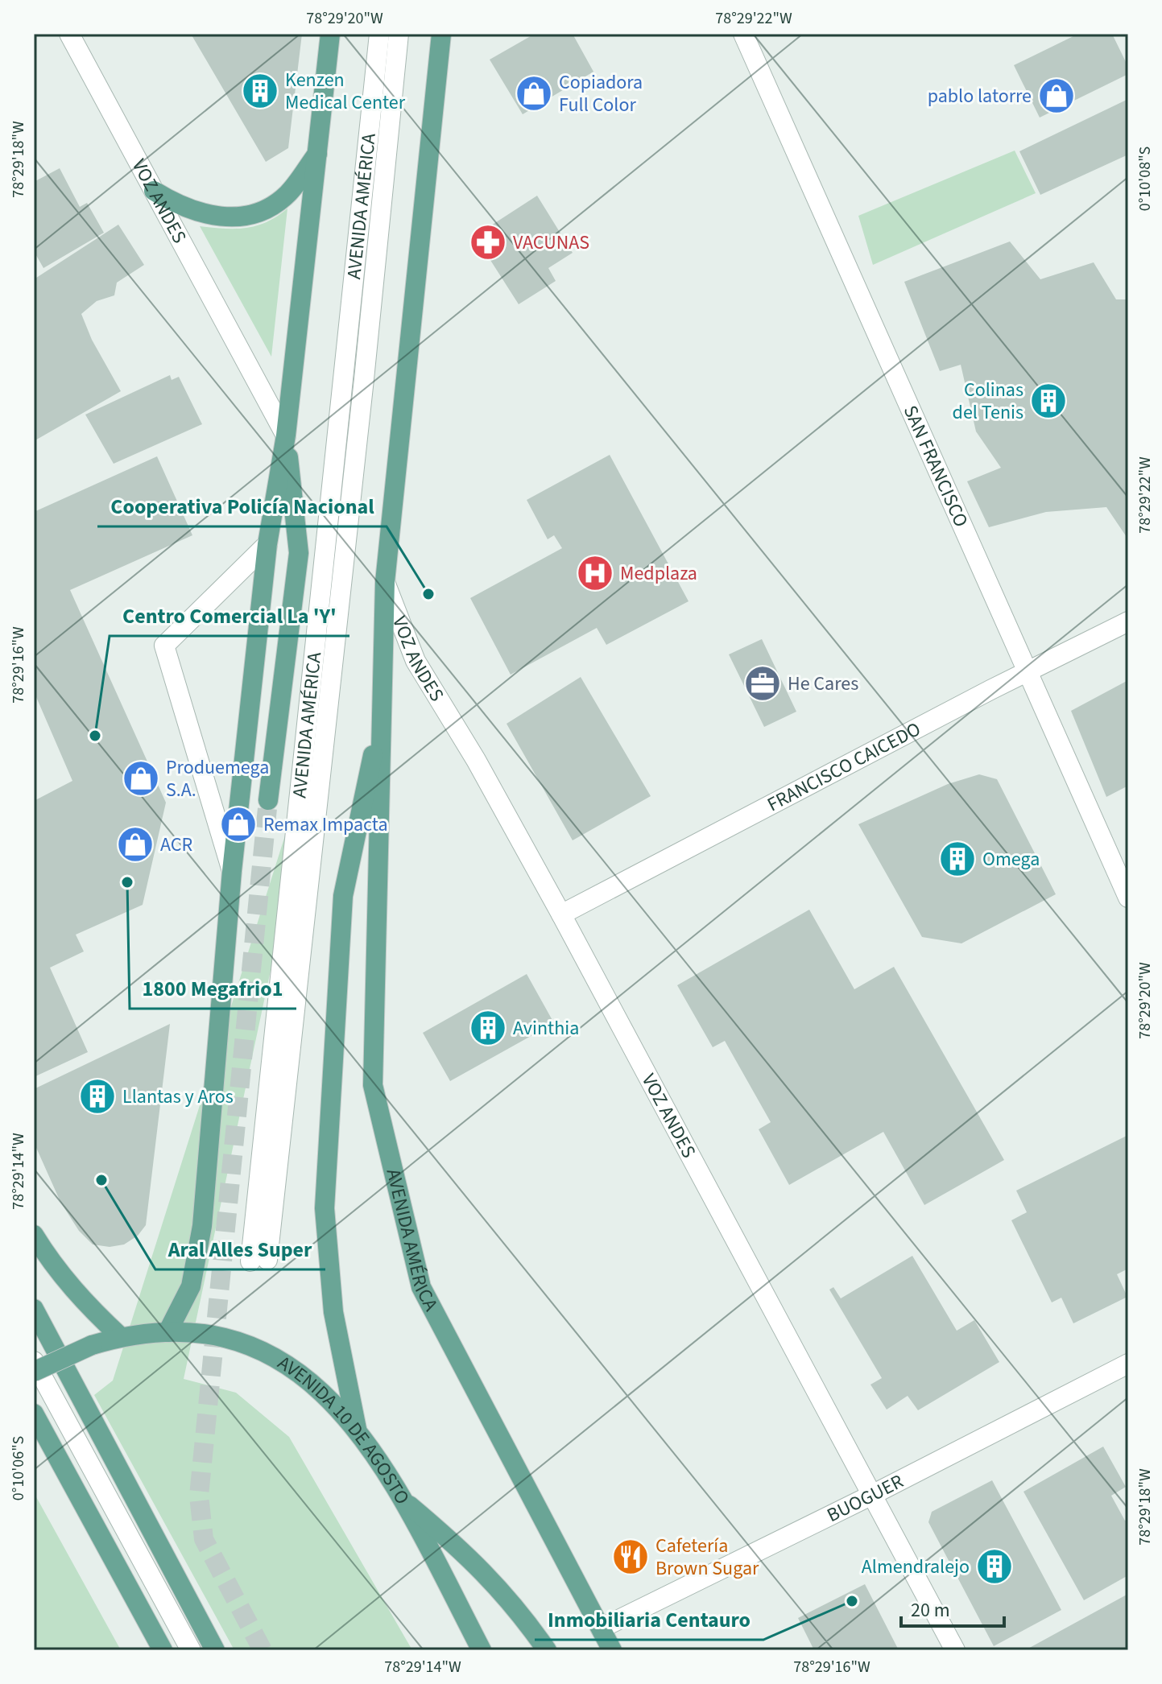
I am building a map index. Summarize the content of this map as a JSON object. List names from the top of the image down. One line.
{"streets":{"main road":["AVENIDA AMÉRICA","AVENIDA 10 DE AGOSTO"],"street":["VOZ ANDES","SAN FRANCISCO","FRANCISCO CAICEDO","BUOGUER"]},"crossings":[["VOZ ANDES","AVENIDA AMÉRICA"],["VOZ ANDES","FRANCISCO CAICEDO"],["VOZ ANDES","BUOGUER"],["AVENIDA AMÉRICA","AVENIDA 10 DE AGOSTO"],["AVENIDA AMÉRICA","BUOGUER"],["SAN FRANCISCO","FRANCISCO CAICEDO"]],"places":{"building":["Kenzen Medical Center","Colinas del Tenis","Omega","Avinthia","Llantas y Aros","Almendralejo"],"shop":["Copiadora Full Color","pablo latorre","Produemega S.A.","Remax Impacta","ACR"],"pharmacy":["VACUNAS"],"hospital":["Medplaza"],"other":["Cooperativa Policía Nacional","Centro Comercial La 'Y'","1800 Megafrio1","Aral Alles Super","Inmobiliaria Centauro"],"office":["He Cares"],"restaurant":["Cafetería Brown Sugar"]},"scale_bar":"20 m","coordinates":["78°29'20\"W","78°29'22\"W","78°29'18\"W","0°10'08\"S","78°29'16\"W","78°29'14\"W","0°10'06\"S"]}
